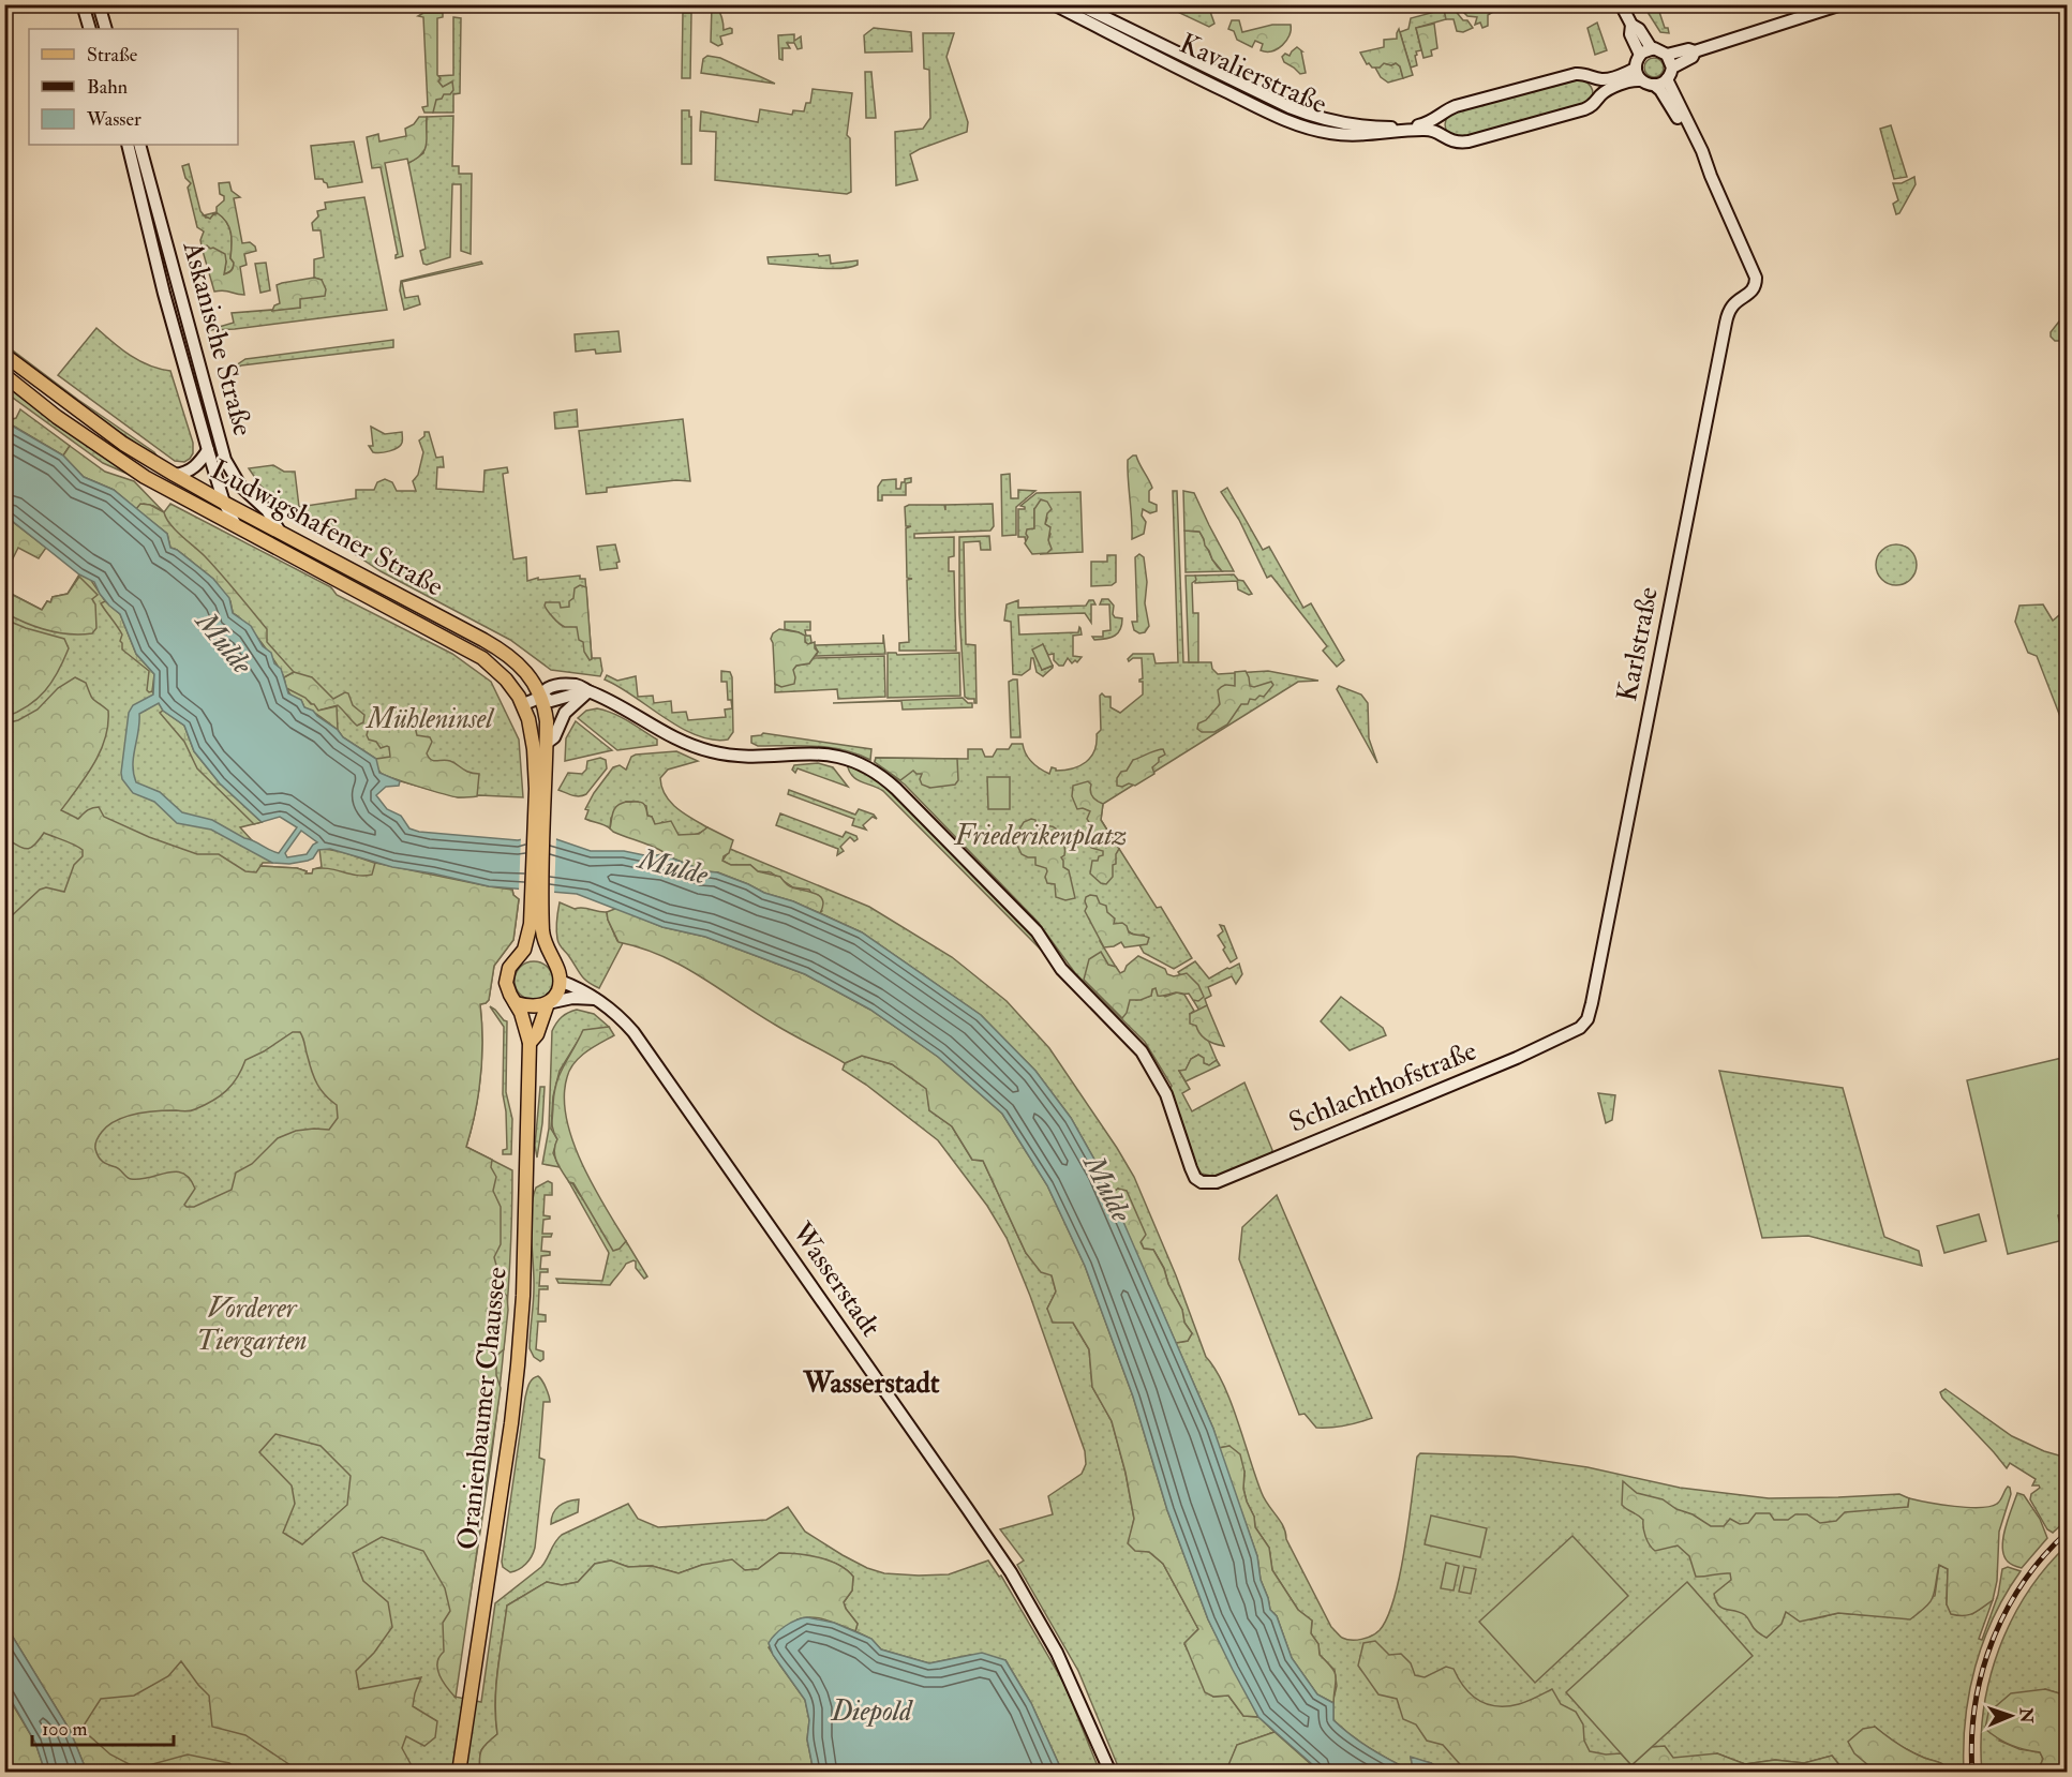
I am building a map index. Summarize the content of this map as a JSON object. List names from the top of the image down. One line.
{"streets":{"main road":["Kavalierstraße","Askanische Straße","Ludwigshafener Straße","Karlstraße","Schlachthofstraße","Wasserstadt","Oranienbaumer Chaussee"]},"crossings":[["Askanische Straße","Ludwigshafener Straße"],["Karlstraße","Schlachthofstraße"],["Wasserstadt","Oranienbaumer Chaussee"]],"districts":["Wasserstadt"],"water":["Mulde","Diepold"],"parks":["Mühleninsel","Friederikenplatz","Vorderer Tiergarten"],"legend":["Straße","Bahn","Wasser"],"scale_bar":"100 m","north":"right"}
